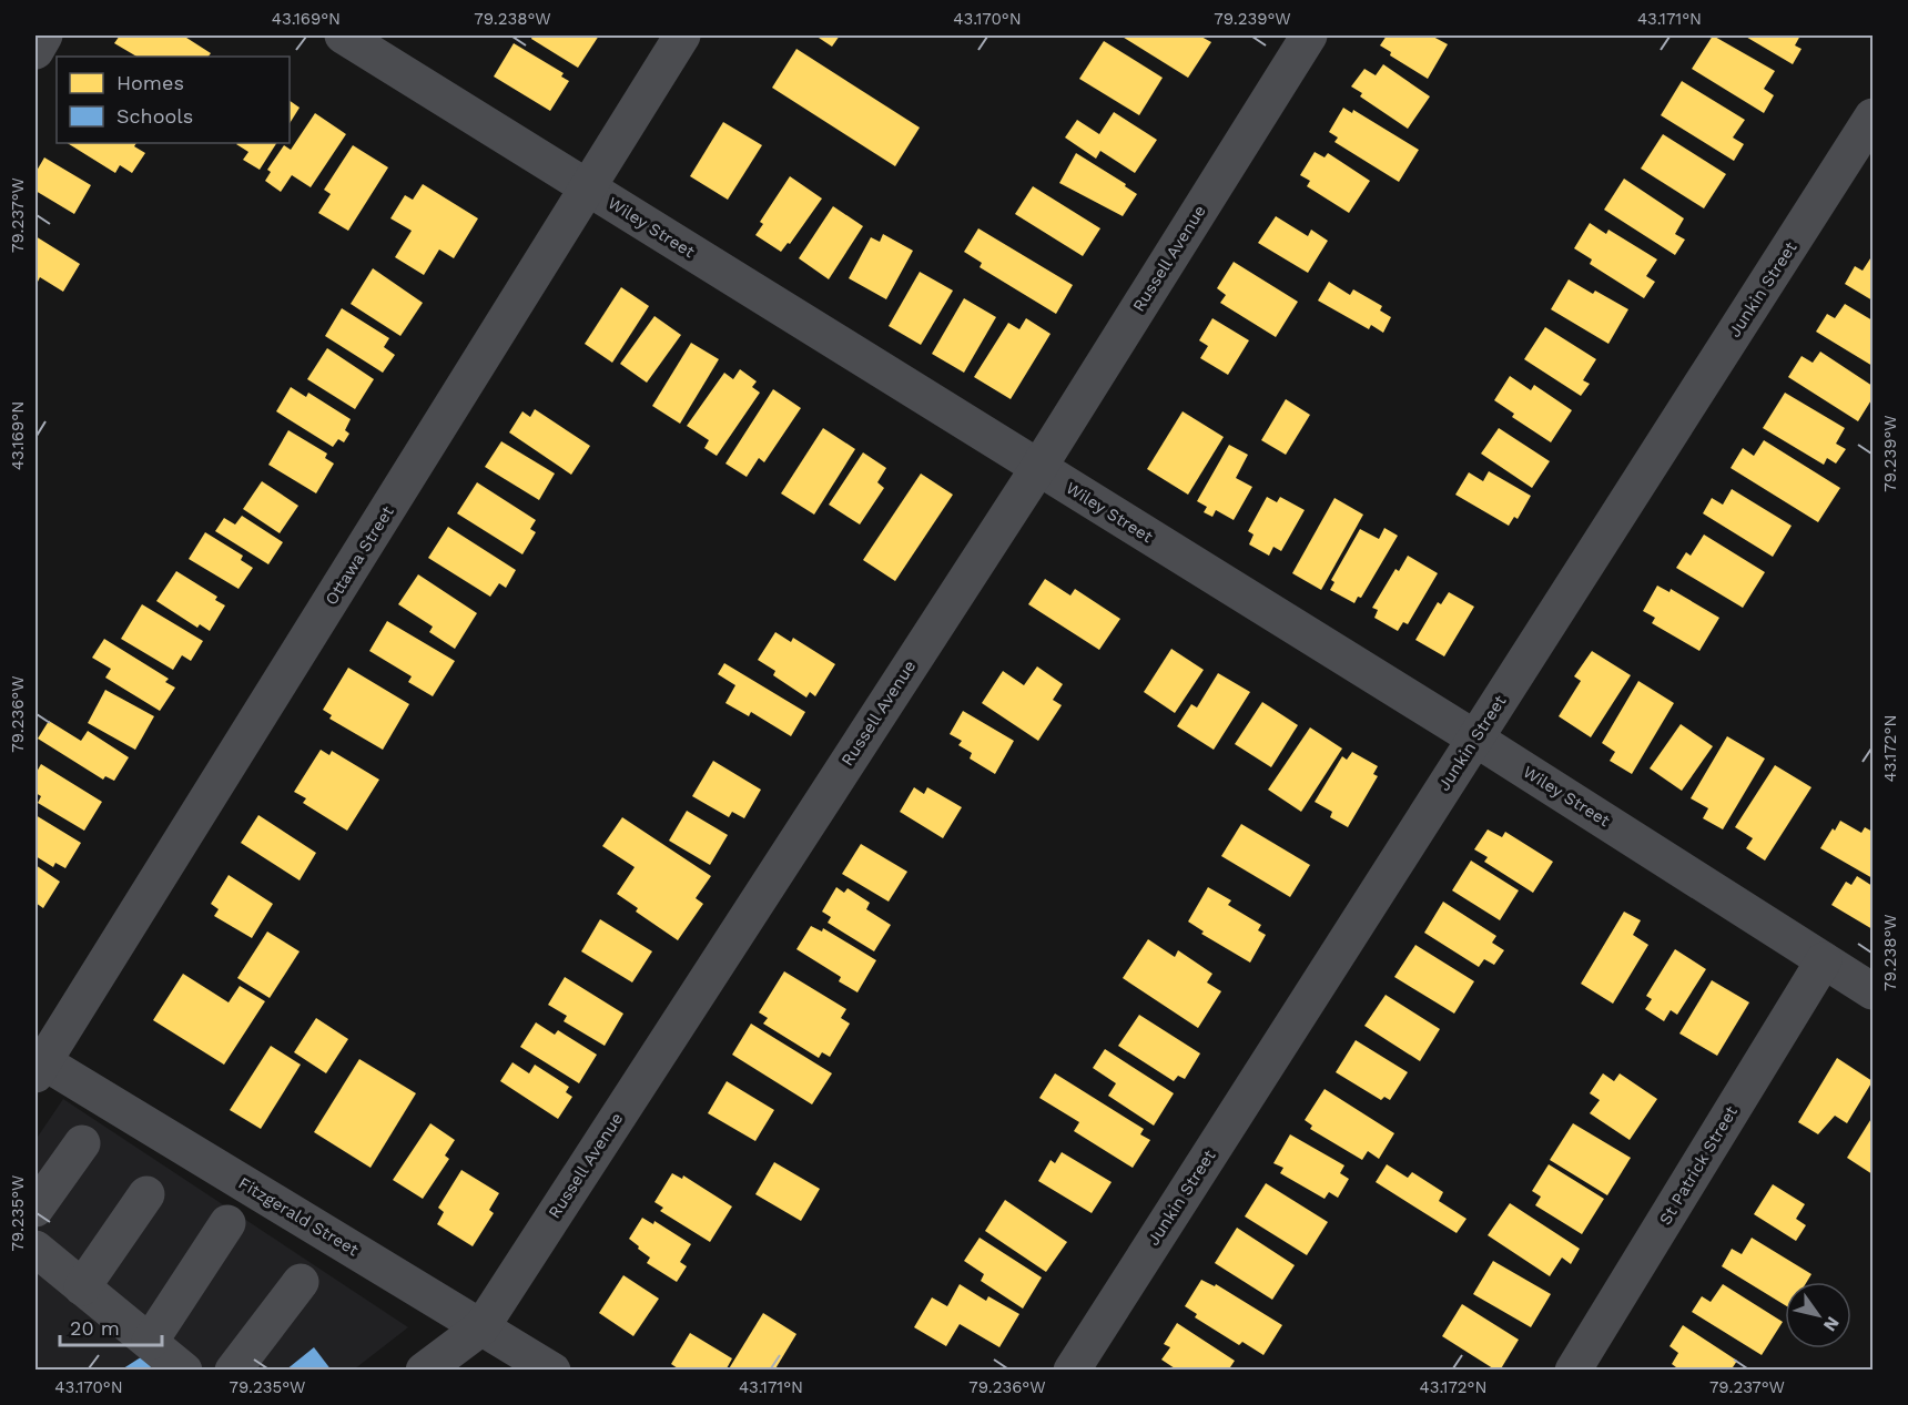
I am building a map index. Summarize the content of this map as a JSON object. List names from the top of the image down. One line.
{"streets":{"street":["Wiley Street","Russell Avenue","Junkin Street","Ottawa Street","St Patrick Street","Fitzgerald Street"]},"crossings":[["Wiley Street","Russell Avenue"],["Wiley Street","Junkin Street"],["Wiley Street","Ottawa Street"],["Wiley Street","St Patrick Street"],["Russell Avenue","Fitzgerald Street"],["Ottawa Street","Fitzgerald Street"]],"legend":["Homes","Schools"],"scale_bar":"20 m","north":"bottom right","coordinates":["43.169°N","79.238°W","43.170°N","79.239°W","43.171°N","79.237°W","79.236°W","43.172°N","79.235°W"]}
